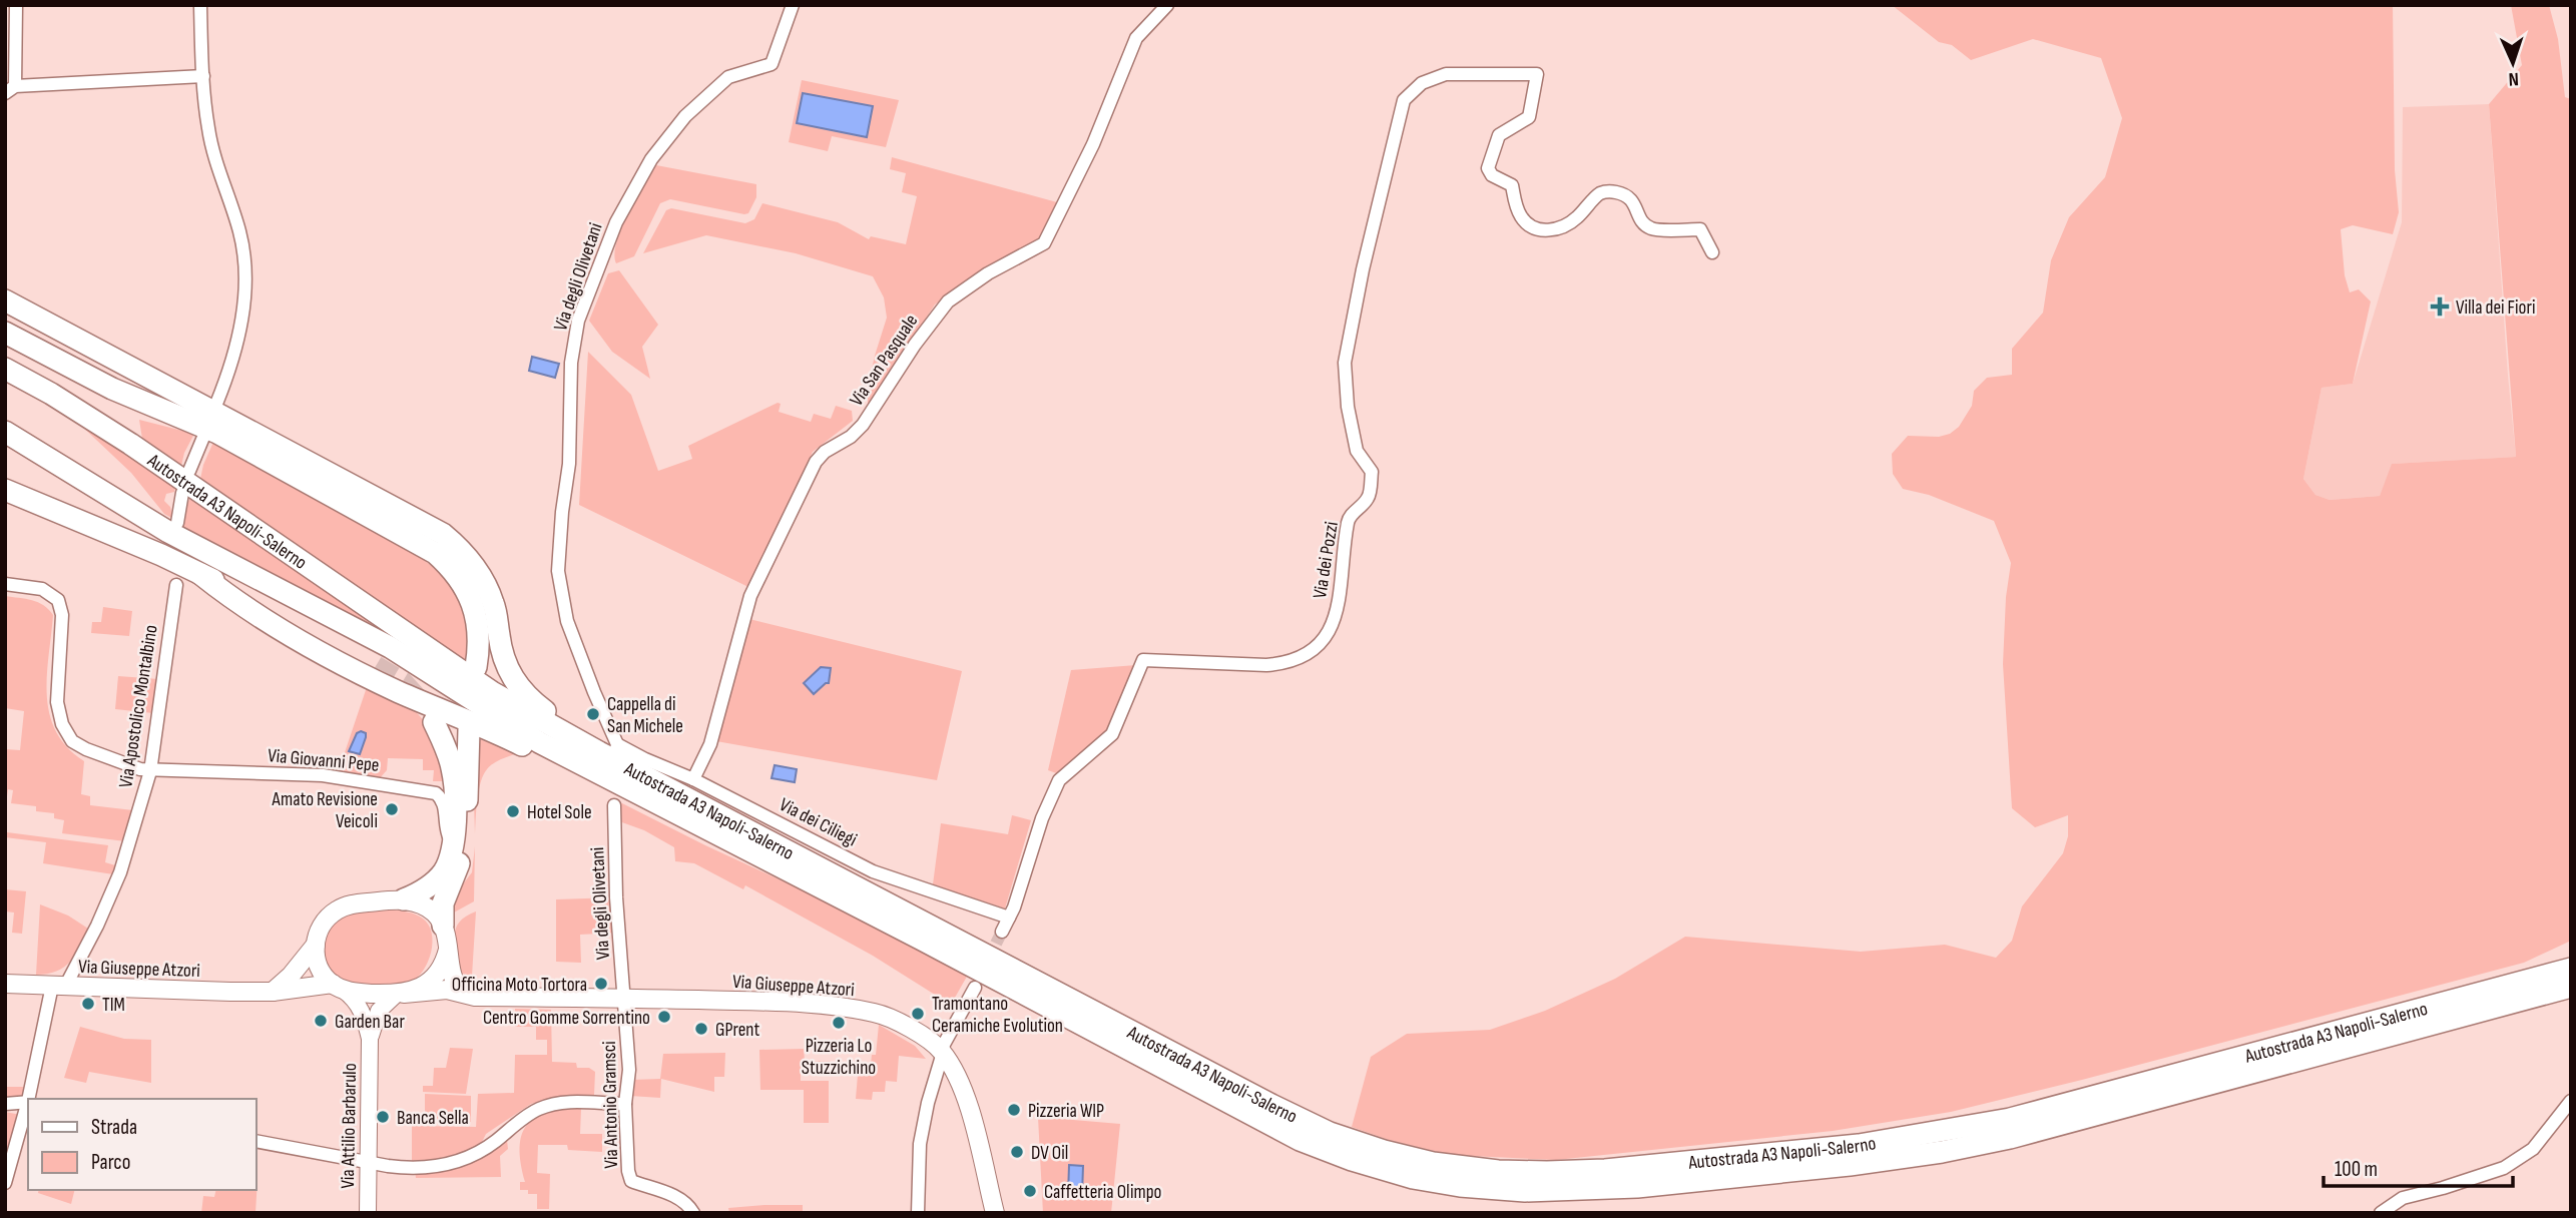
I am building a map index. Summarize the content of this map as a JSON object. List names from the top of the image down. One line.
{"streets":{"highway":["Autostrada A3 Napoli-Salerno"],"main road":["Via Giuseppe Atzori"],"street":["Via degli Olivetani","Via San Pasquale","Via dei Pozzi","Via Apostolico Montalbino","Via Giovanni Pepe","Via dei Ciliegi","Via Antonio Gramsci","Via Attilio Barbarulo"]},"crossings":[["Via degli Olivetani","Autostrada A3 Napoli-Salerno"],["Via degli Olivetani","Via dei Ciliegi"],["Via degli Olivetani","Via Giuseppe Atzori"],["Via degli Olivetani","Via Antonio Gramsci"],["Via San Pasquale","Via dei Ciliegi"],["Autostrada A3 Napoli-Salerno","Via dei Ciliegi"],["Via dei Pozzi","Via dei Ciliegi"],["Via Apostolico Montalbino","Via Giovanni Pepe"],["Via Apostolico Montalbino","Via Giuseppe Atzori"],["Via Giuseppe Atzori","Via Antonio Gramsci"],["Via Giuseppe Atzori","Via Attilio Barbarulo"]],"places":{"health":["Villa dei Fiori"],"other":["Cappella di San Michele","Amato Revisione Veicoli","Hotel Sole","Officina Moto Tortora","TIM","Tramontano Ceramiche Evolution","Centro Gomme Sorrentino","Garden Bar","Pizzeria Lo Stuzzichino","GPrent","Pizzeria WIP","Banca Sella","DV Oil","Caffetteria Olimpo"]},"legend":["Strada","Parco"],"scale_bar":"100 m","north":"bottom"}
